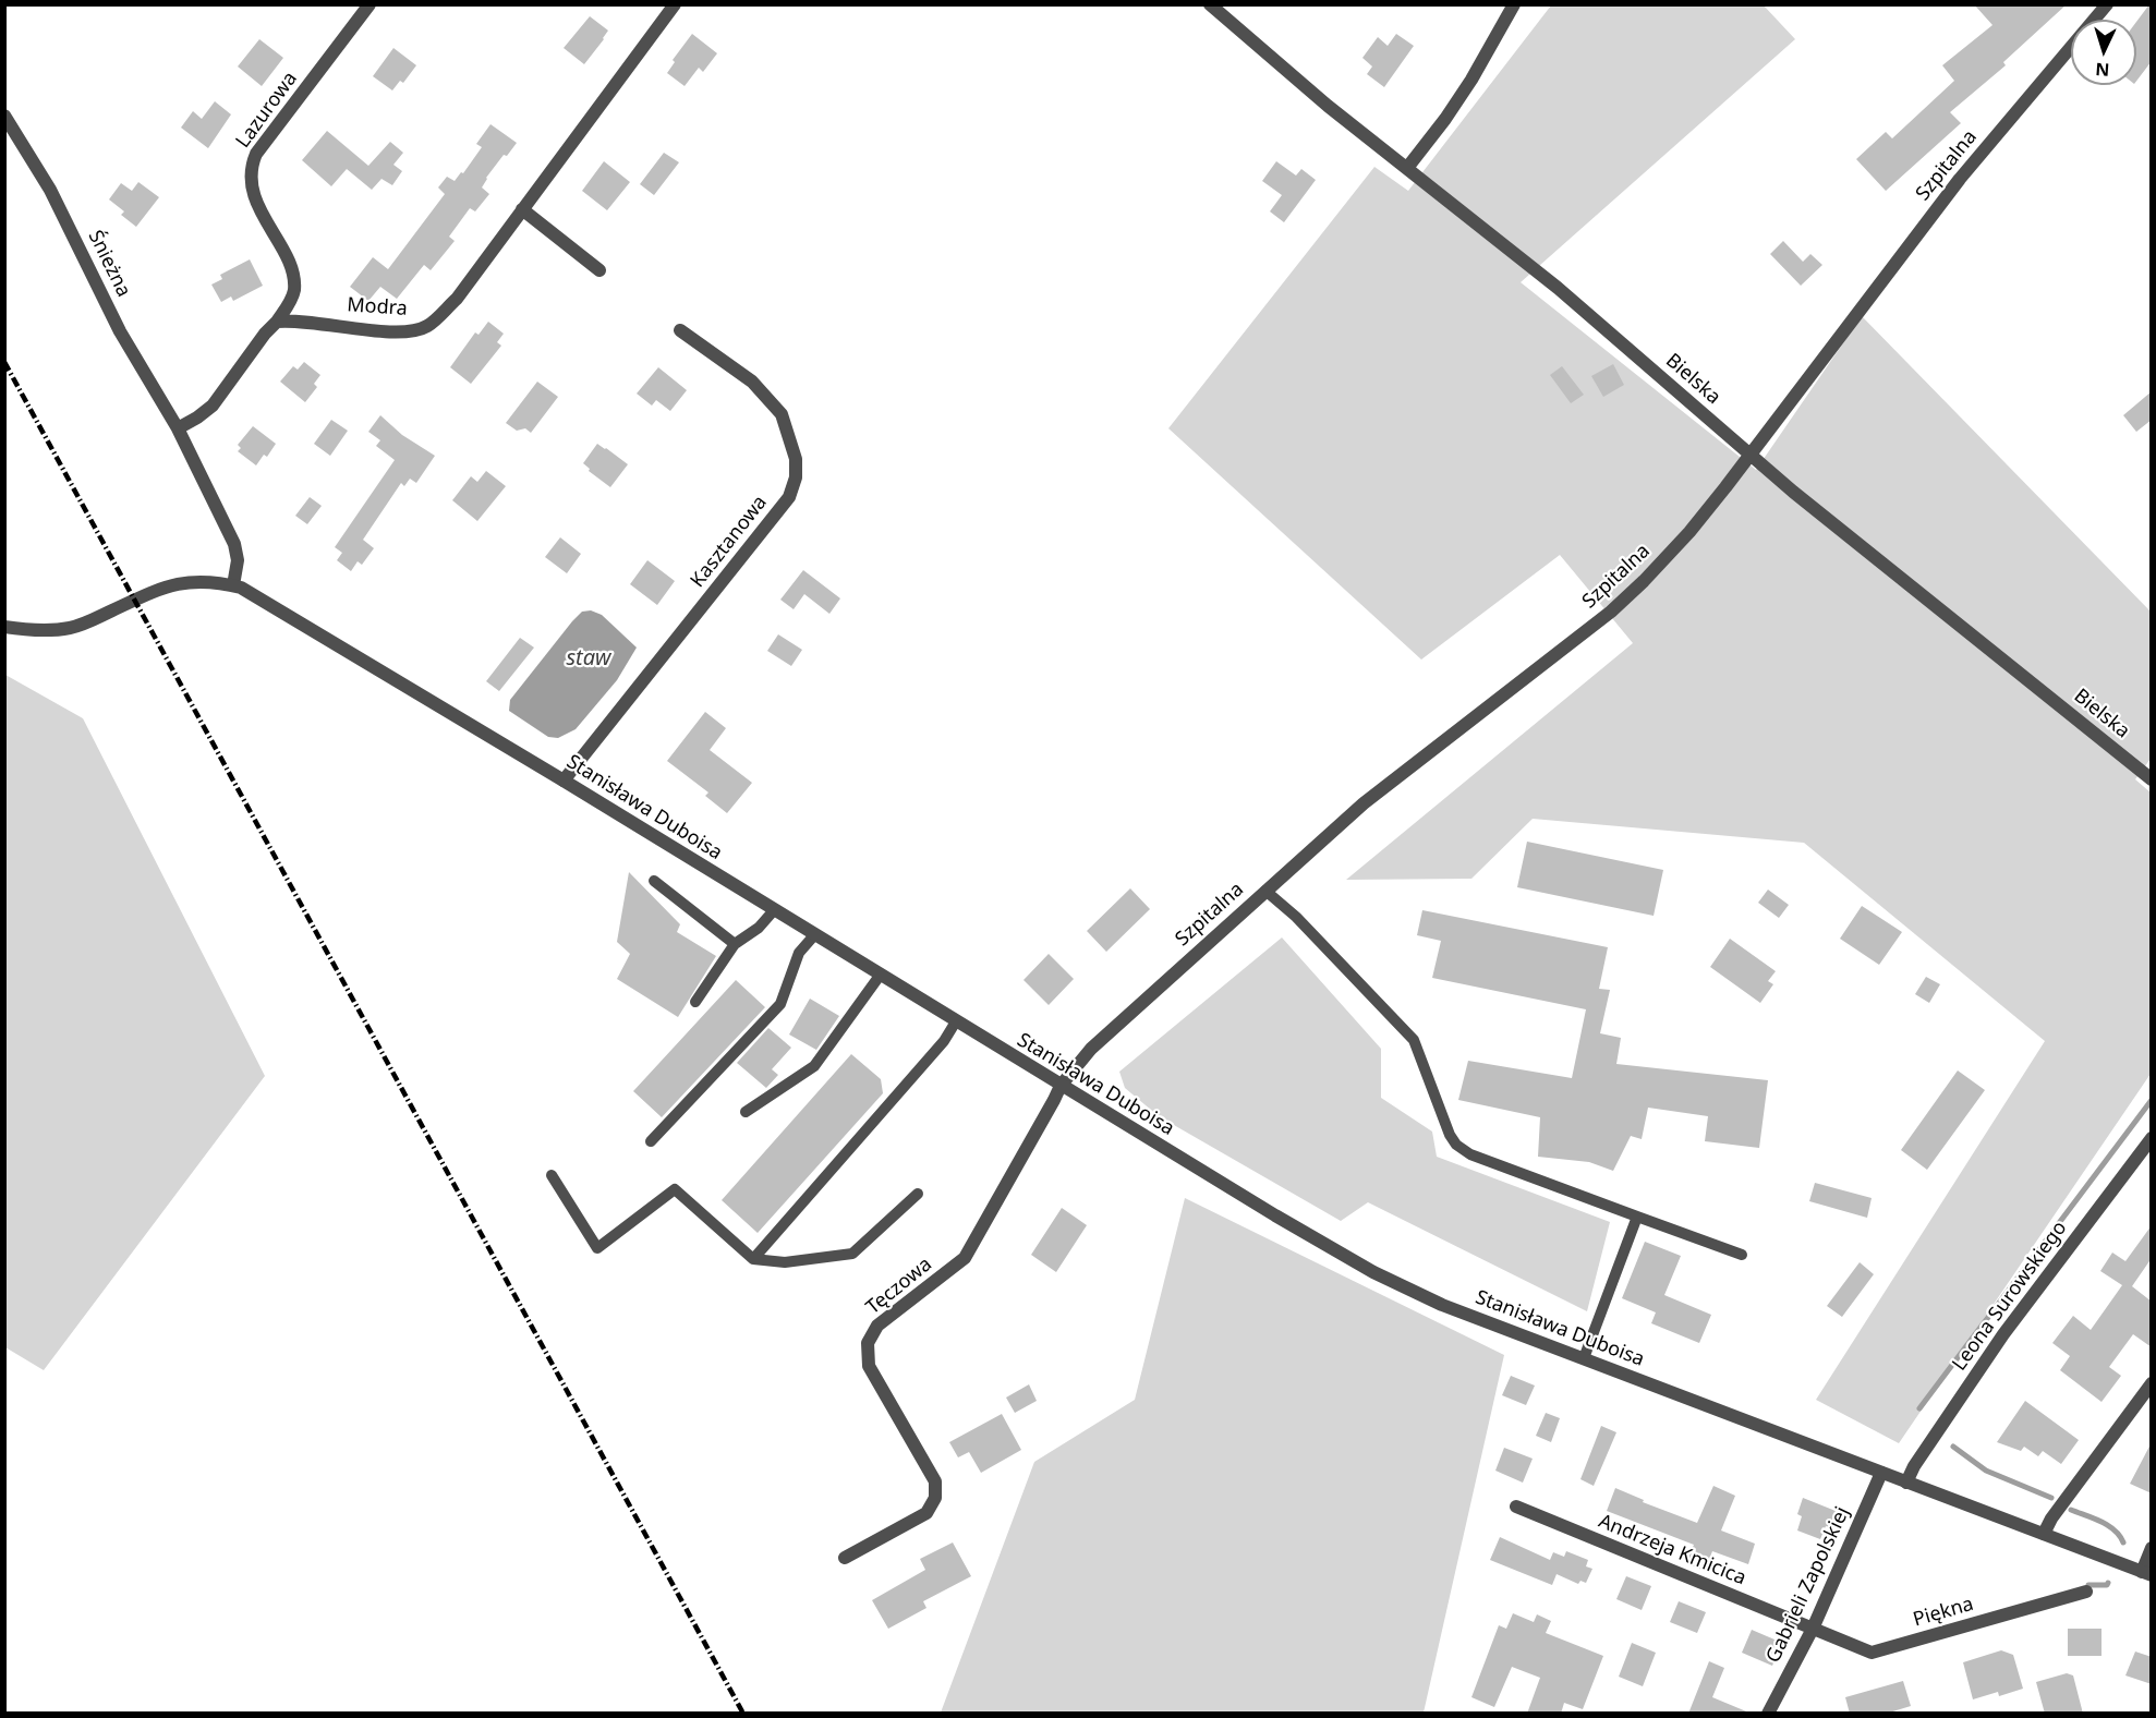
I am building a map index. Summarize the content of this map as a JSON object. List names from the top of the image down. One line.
{"streets":{"street":["Lazurowa","Szpitalna","Śnieżna","Modra","Bielska","Kasztanowa","Stanisława Duboisa","Tęczowa","Leona Surowskiego","Andrzeja Kmicica","Gabrieli Zapolskiej","Piękna"]},"crossings":[["Lazurowa","Modra"],["Szpitalna","Bielska"],["Szpitalna","Stanisława Duboisa"],["Szpitalna","Tęczowa"],["Kasztanowa","Stanisława Duboisa"],["Stanisława Duboisa","Tęczowa"],["Stanisława Duboisa","Leona Surowskiego"],["Stanisława Duboisa","Gabrieli Zapolskiej"],["Andrzeja Kmicica","Gabrieli Zapolskiej"],["Andrzeja Kmicica","Piękna"],["Gabrieli Zapolskiej","Piękna"]],"water":["staw"],"north":"bottom"}
